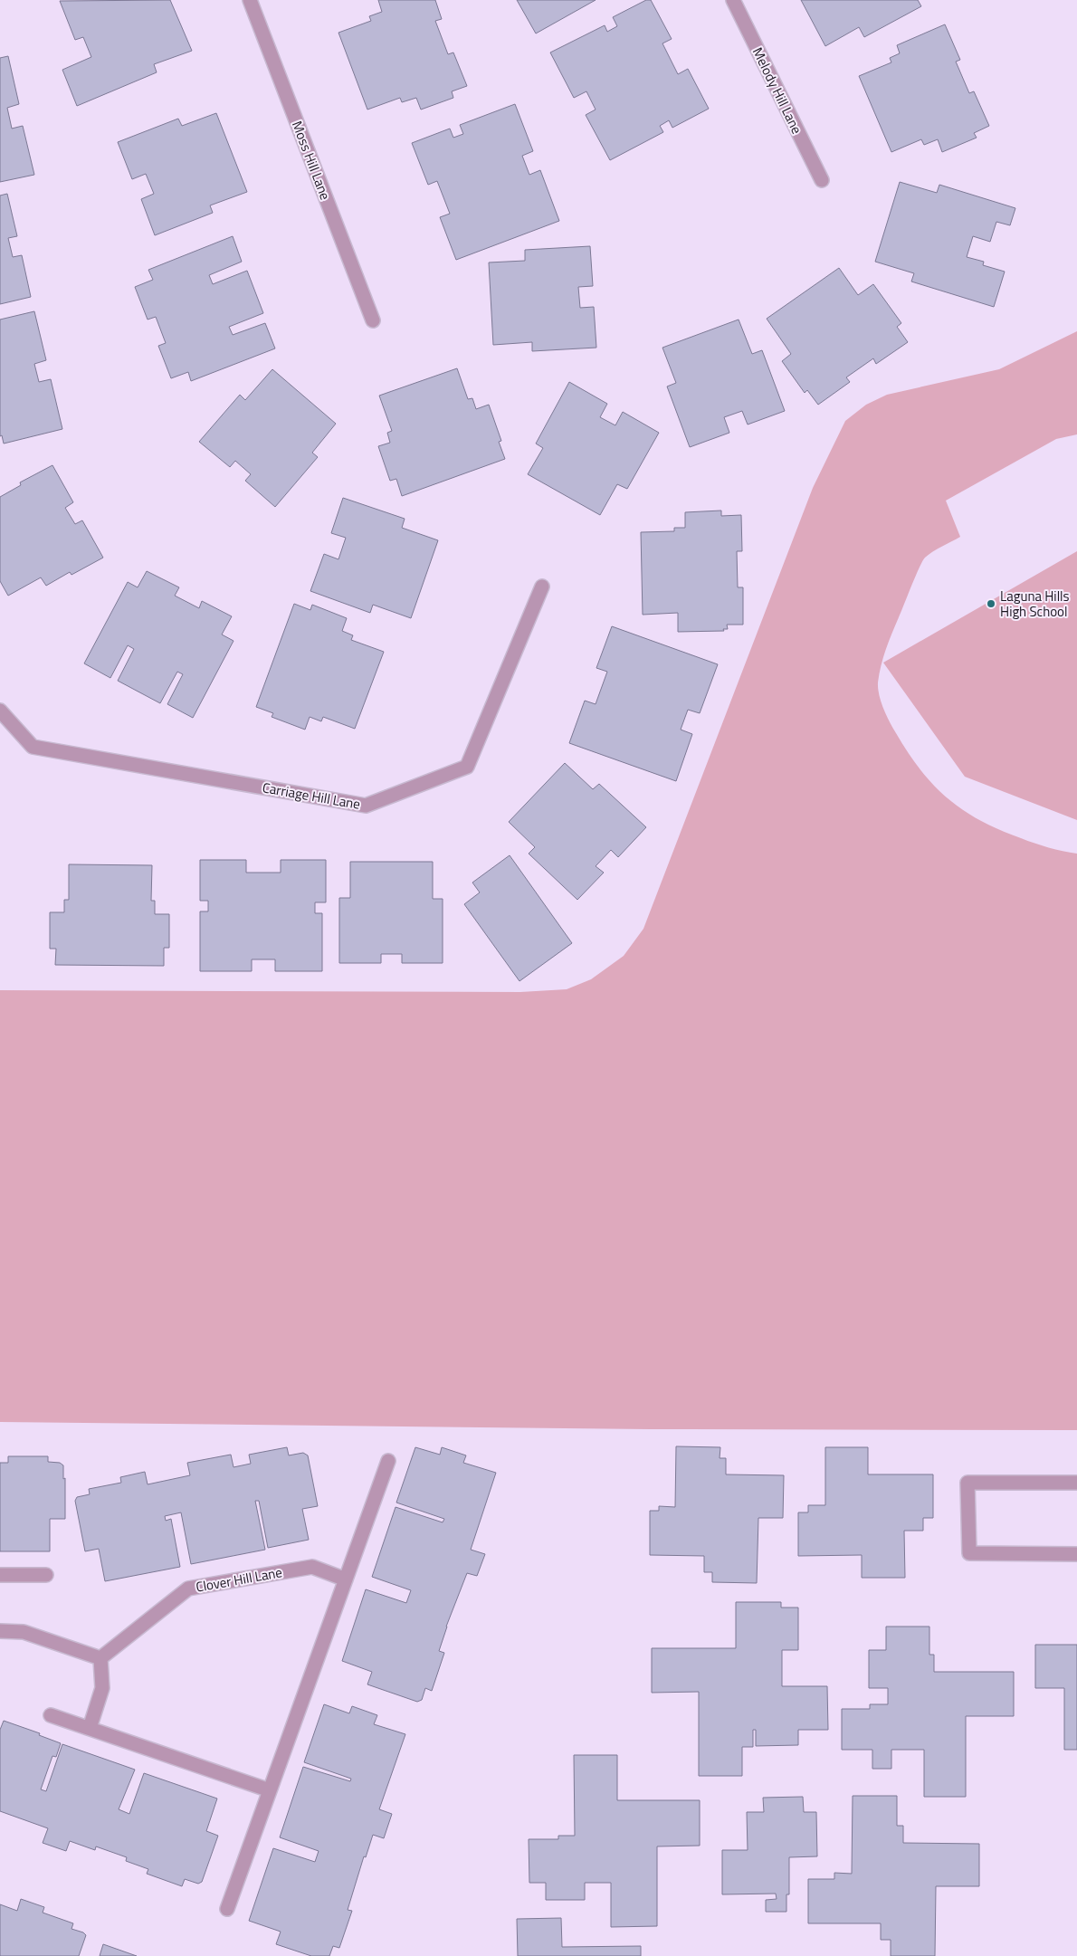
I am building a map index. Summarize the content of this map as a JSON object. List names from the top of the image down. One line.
{"streets":{"street":["Melody Hill Lane","Moss Hill Lane","Carriage Hill Lane","Clover Hill Lane"]},"places":["Laguna Hills High School"]}
